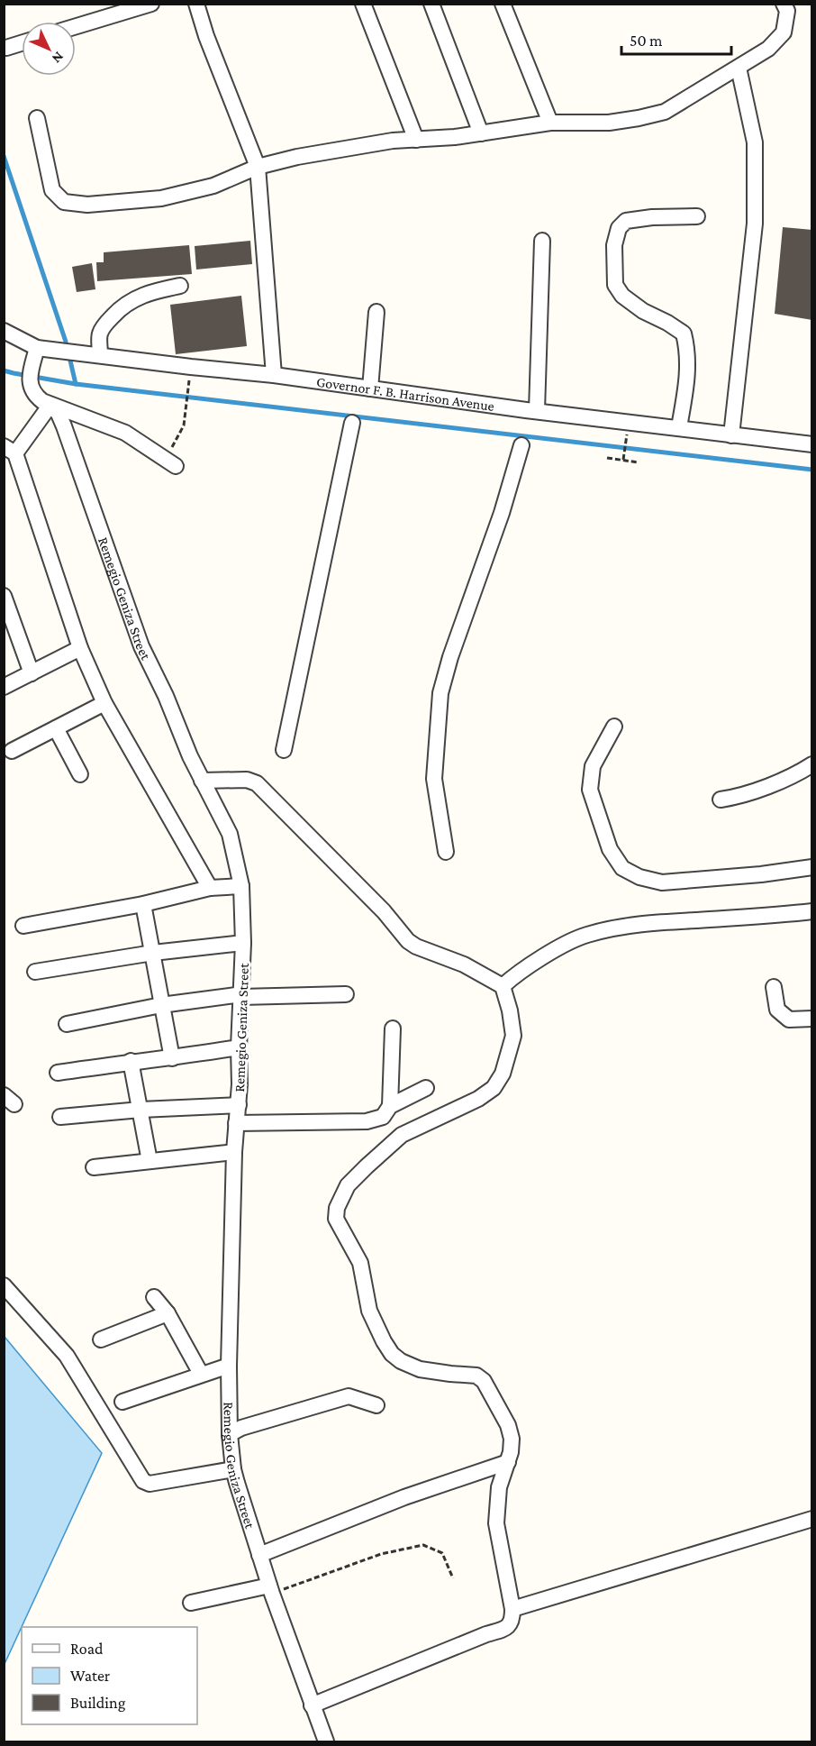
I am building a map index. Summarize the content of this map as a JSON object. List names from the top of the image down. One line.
{"streets":{"street":["Governor F. B. Harrison Avenue","Remegio Geniza Street"]},"crossings":[["Governor F. B. Harrison Avenue","Remegio Geniza Street"]],"legend":["Road","Water","Building"],"scale_bar":"50 m","north":"bottom right"}
